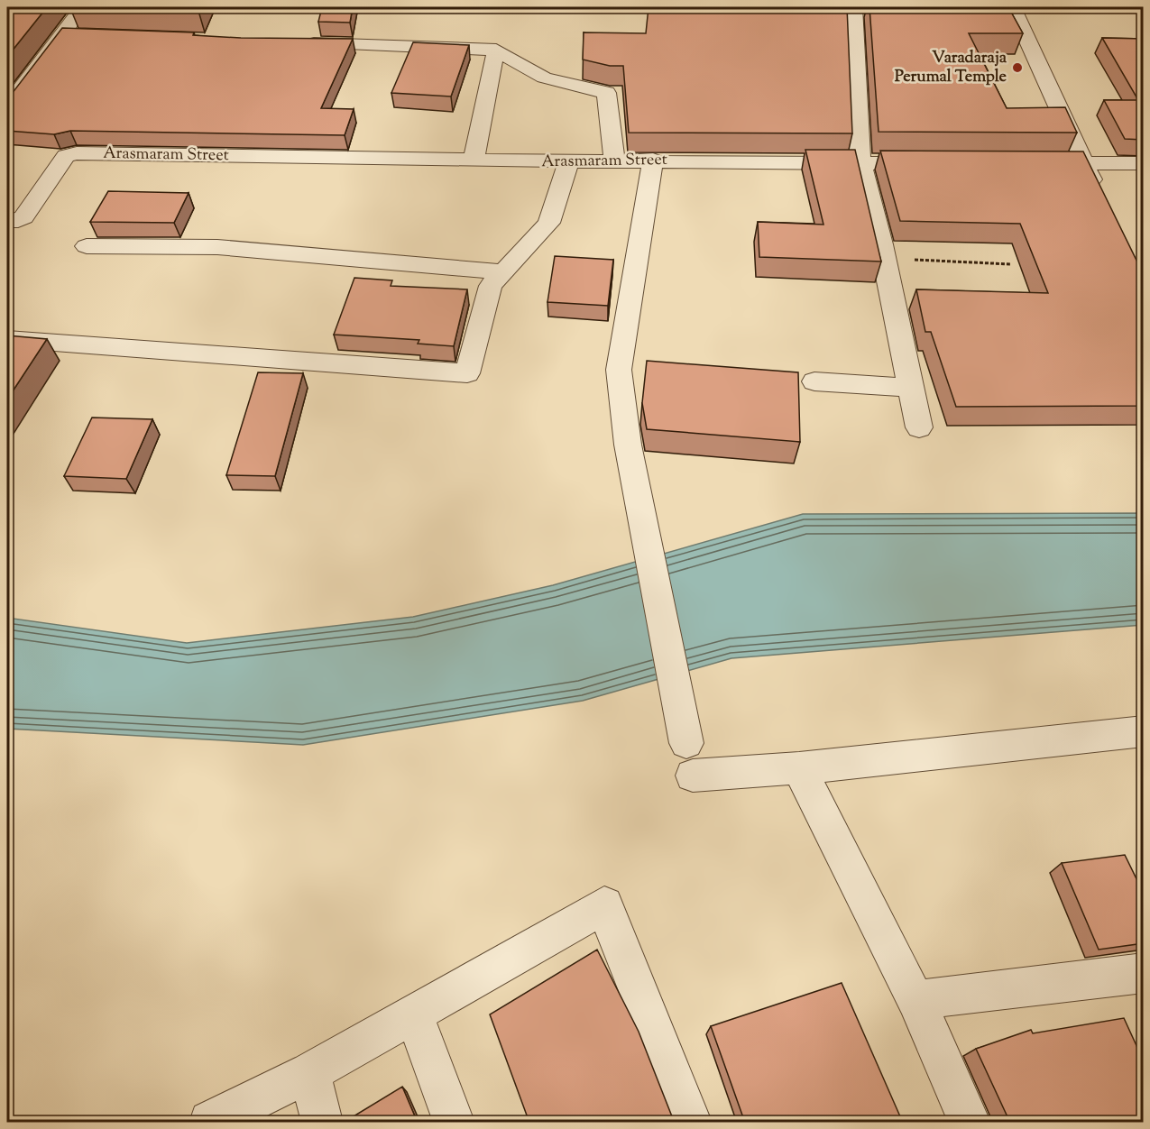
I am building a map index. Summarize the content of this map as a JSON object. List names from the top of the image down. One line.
{"streets":{"street":["Arasmaram Street"]},"places":["Varadaraja Perumal Temple"]}
